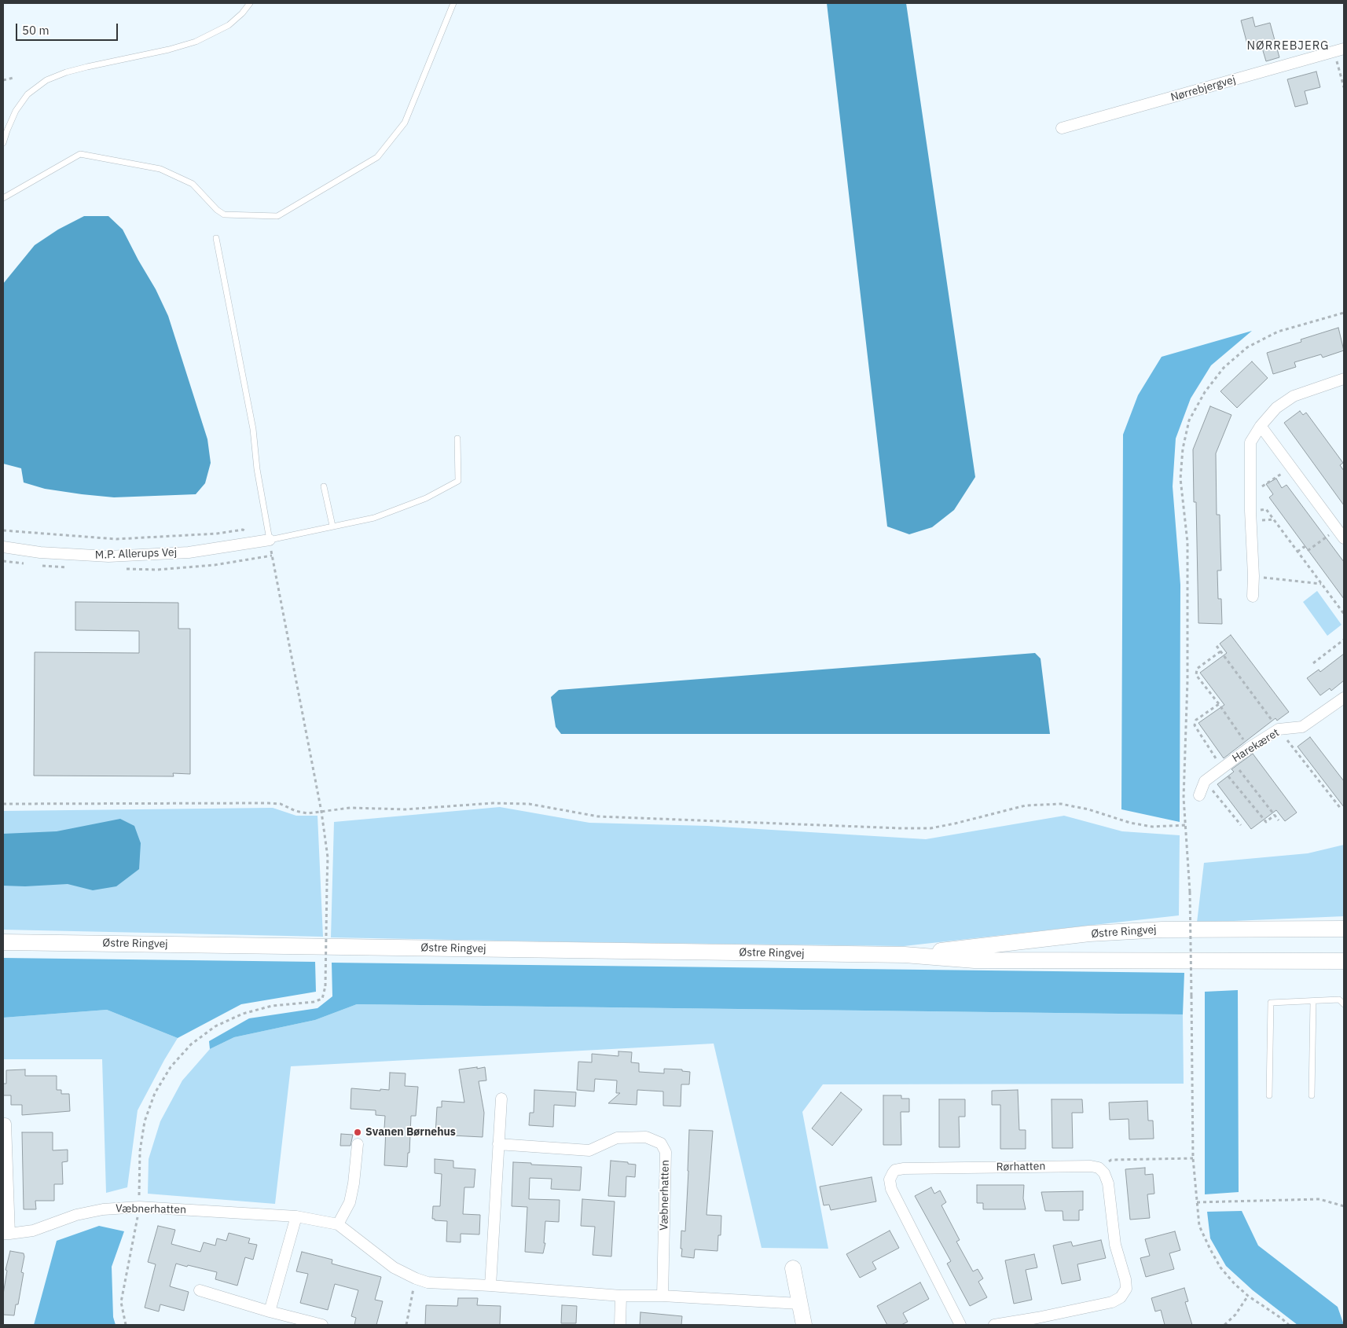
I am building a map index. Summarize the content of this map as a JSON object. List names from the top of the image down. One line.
{"streets":{"main road":["Østre Ringvej"],"street":["Nørrebjergvej","M.P. Allerups Vej","Harekæret","Rørhatten","Væbnerhatten"]},"districts":["NØRREBJERG"],"places":["Svanen Børnehus"],"scale_bar":"50 m"}
